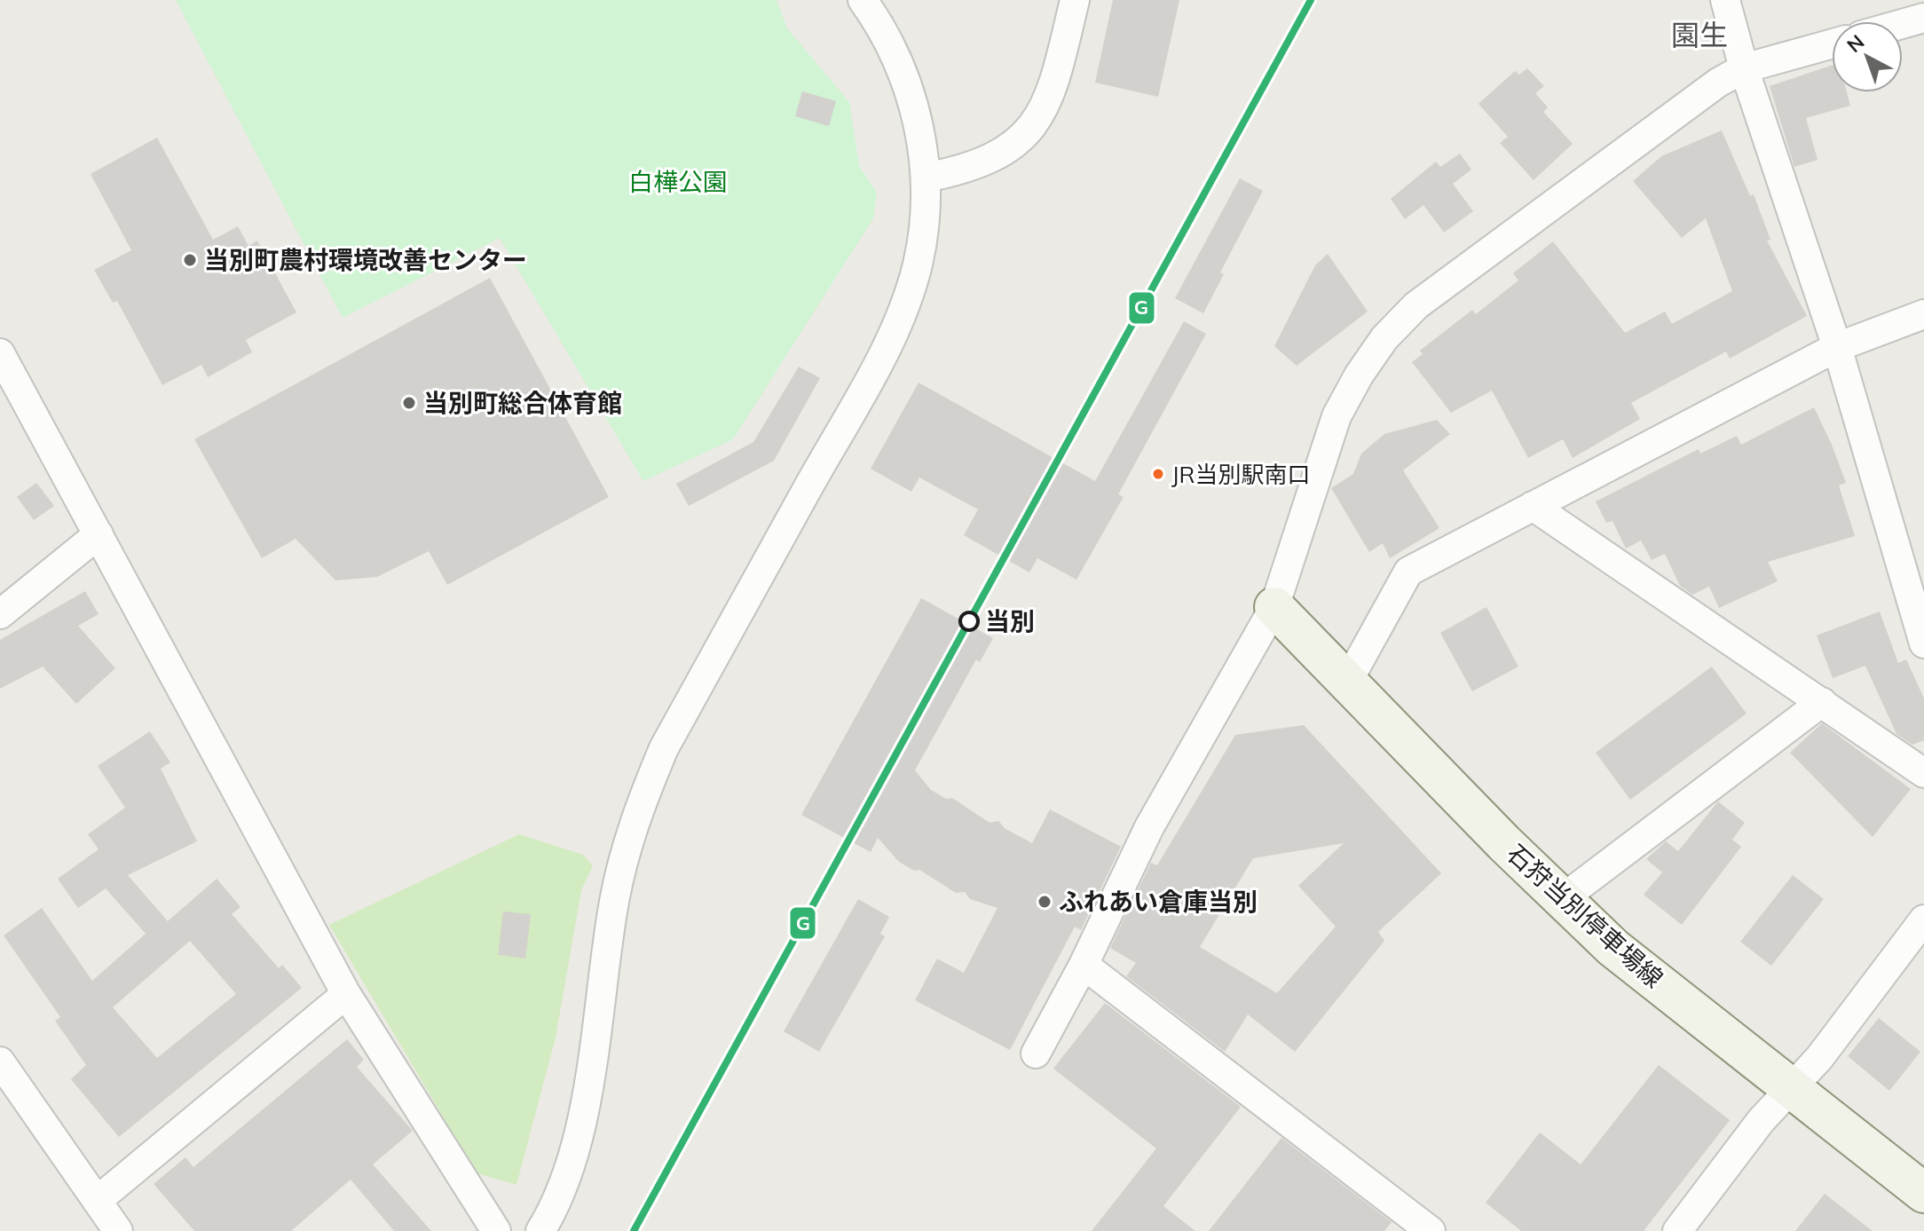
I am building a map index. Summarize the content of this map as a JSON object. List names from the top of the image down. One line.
{"streets":{"main road":["石狩当別停車場線"]},"districts":["園生"],"parks":["白樺公園"],"places":["当別町農村環境改善センター","当別町総合体育館","JR当別駅南口","当別","ふれあい倉庫当別"],"lines":["transit line G"],"north":"top left"}
